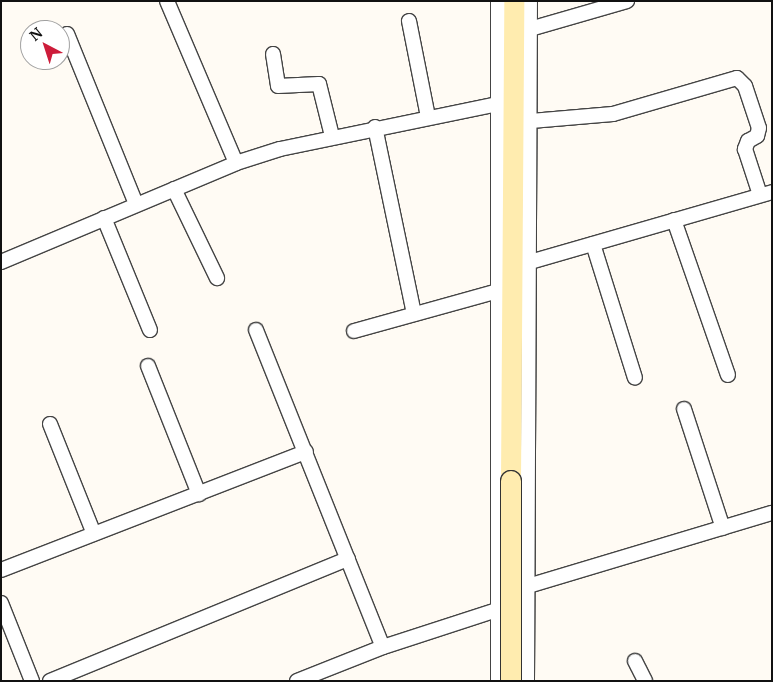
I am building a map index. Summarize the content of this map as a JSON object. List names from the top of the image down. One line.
{"north":"top left"}
